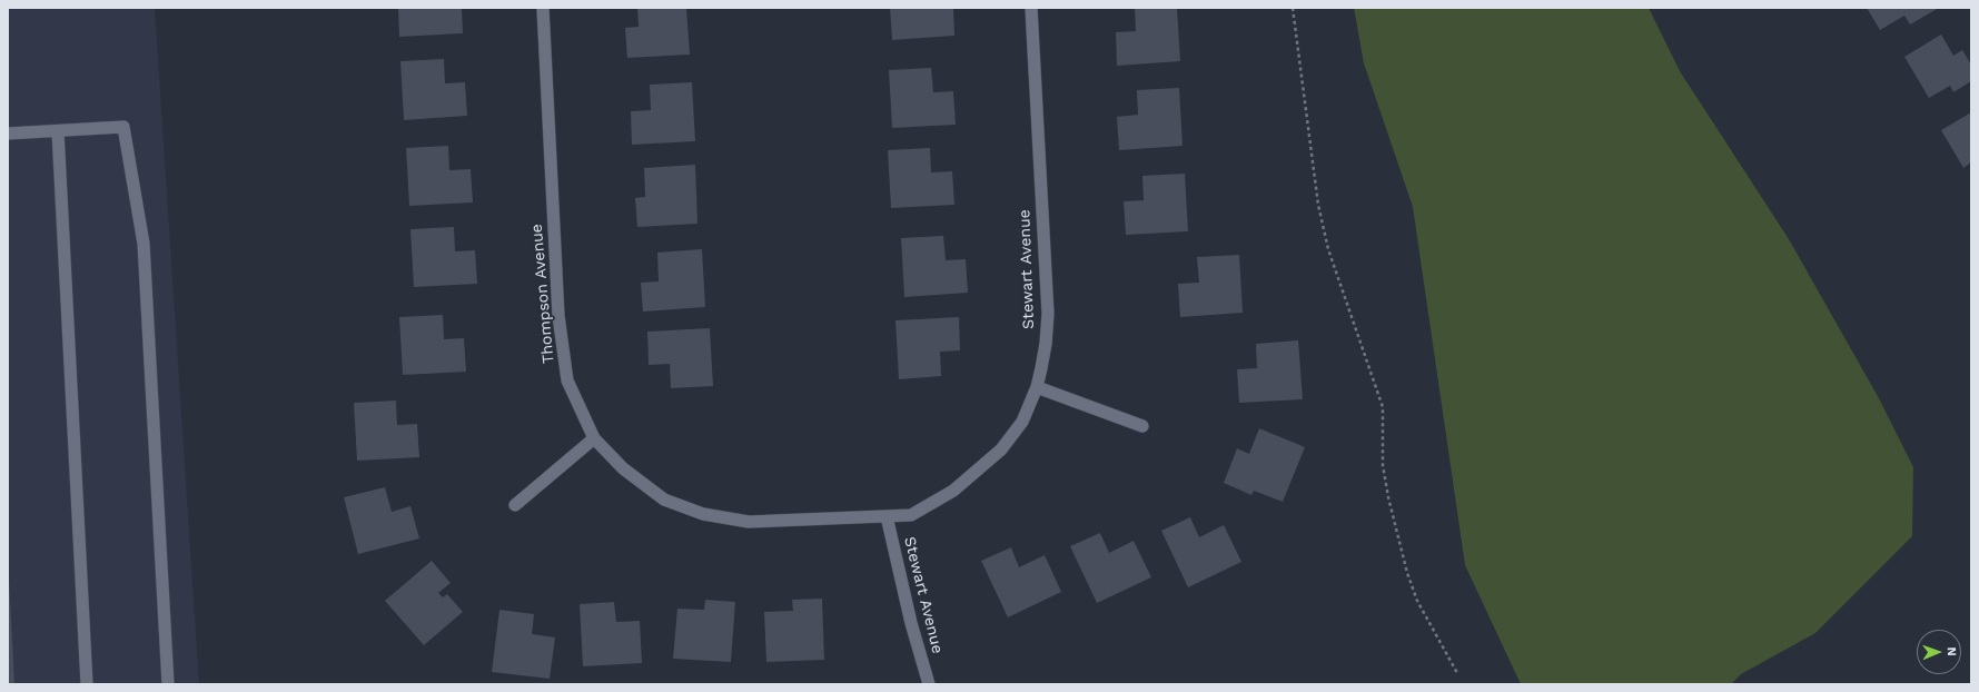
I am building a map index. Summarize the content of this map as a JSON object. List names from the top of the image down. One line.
{"streets":{"street":["Stewart Avenue","Thompson Avenue"]},"crossings":[["Stewart Avenue","Thompson Avenue"]],"north":"right"}
